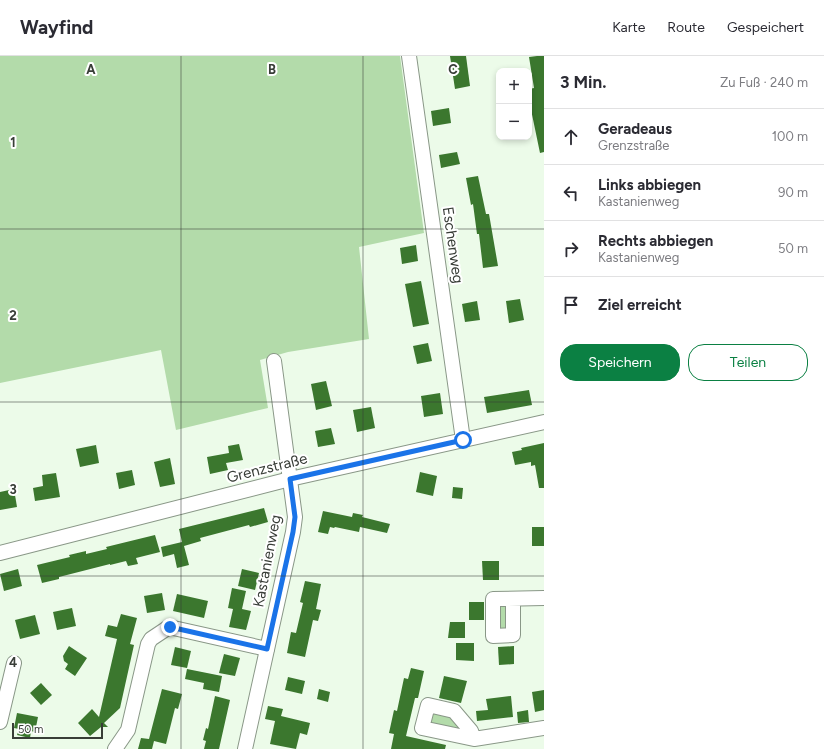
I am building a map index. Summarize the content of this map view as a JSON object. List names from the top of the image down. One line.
{"streets":{"street":["Eschenweg","Grenzstraße","Kastanienweg"]},"crossings":[["Eschenweg","Grenzstraße"],["Grenzstraße","Kastanienweg"]],"scale_bar":"50 m","page":{"header":"Wayfind","nav":["Karte","Route","Gespeichert"],"heading":["3 Min.","Zu Fuß · 240 m"],"map_buttons":["+","−"],"list":[["Geradeaus","Grenzstraße","100 m"],["Links abbiegen","Kastanienweg","90 m"],["Rechts abbiegen","Kastanienweg","50 m"],"Ziel erreicht"],"buttons":["Speichern","Teilen"],"scale":"50 m"},"grid":{"columns":["A","B","C"],"rows":["1","2","3","4"]}}
